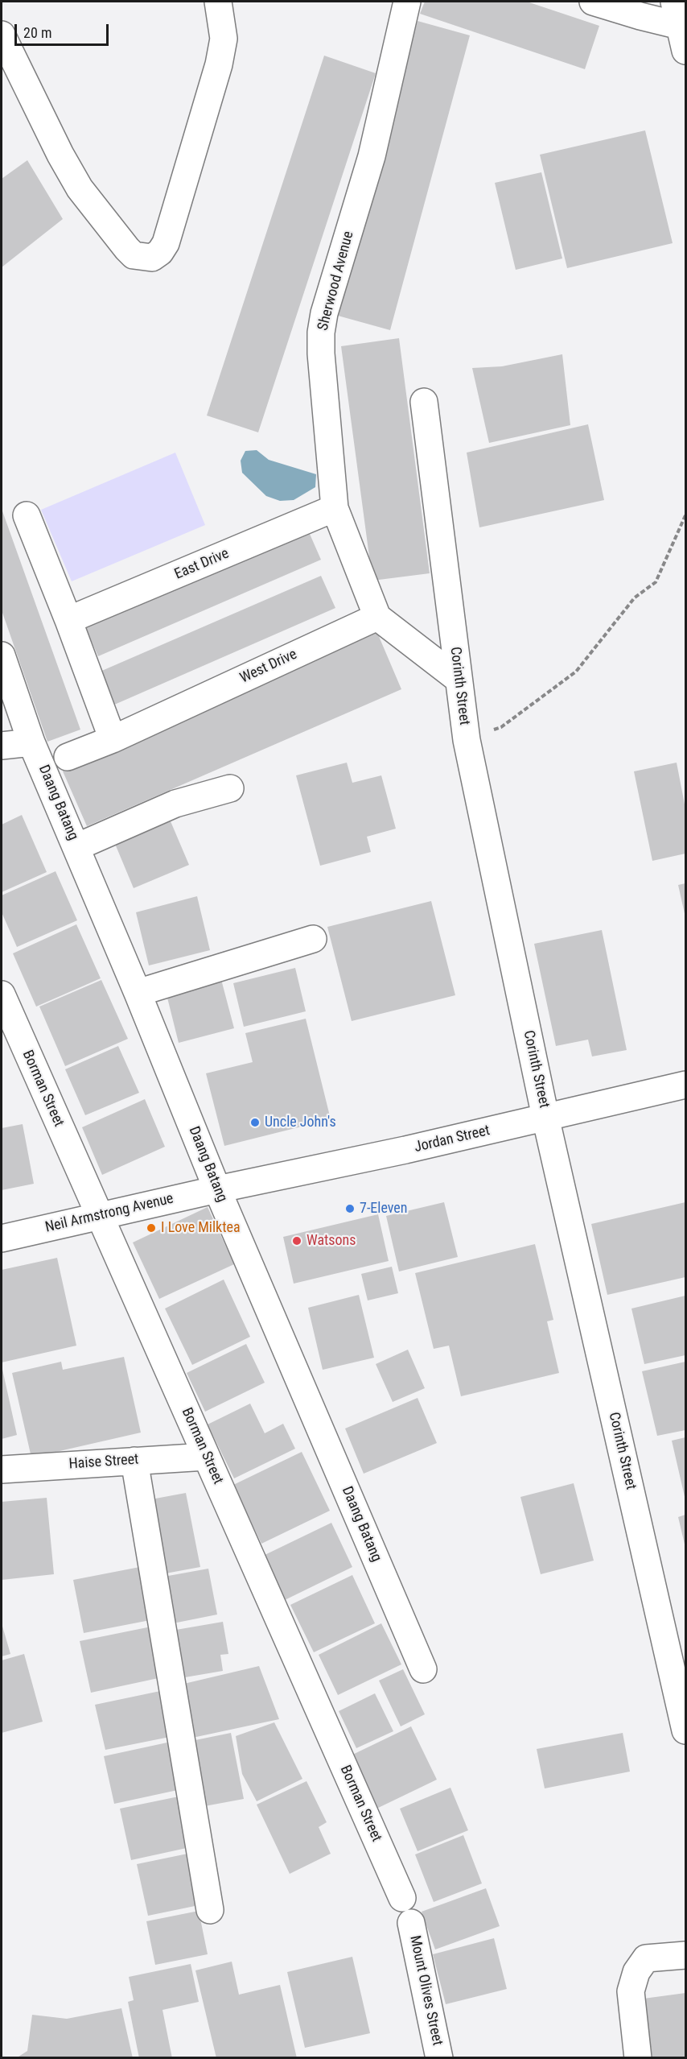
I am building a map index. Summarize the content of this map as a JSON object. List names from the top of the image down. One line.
{"streets":{"street":["Sherwood Avenue","East Drive","West Drive","Corinth Street","Daang Batang","Borman Street","Jordan Street","Neil Armstrong Avenue","Haise Street","Mount Olives Street"]},"crossings":[["Sherwood Avenue","East Drive"],["Sherwood Avenue","West Drive"],["Corinth Street","Jordan Street"],["Daang Batang","Jordan Street"],["Daang Batang","Neil Armstrong Avenue"],["Borman Street","Neil Armstrong Avenue"],["Borman Street","Haise Street"],["Jordan Street","Neil Armstrong Avenue"]],"places":["Uncle John's","7-Eleven","I Love Milktea","Watsons"],"scale_bar":"20 m"}
